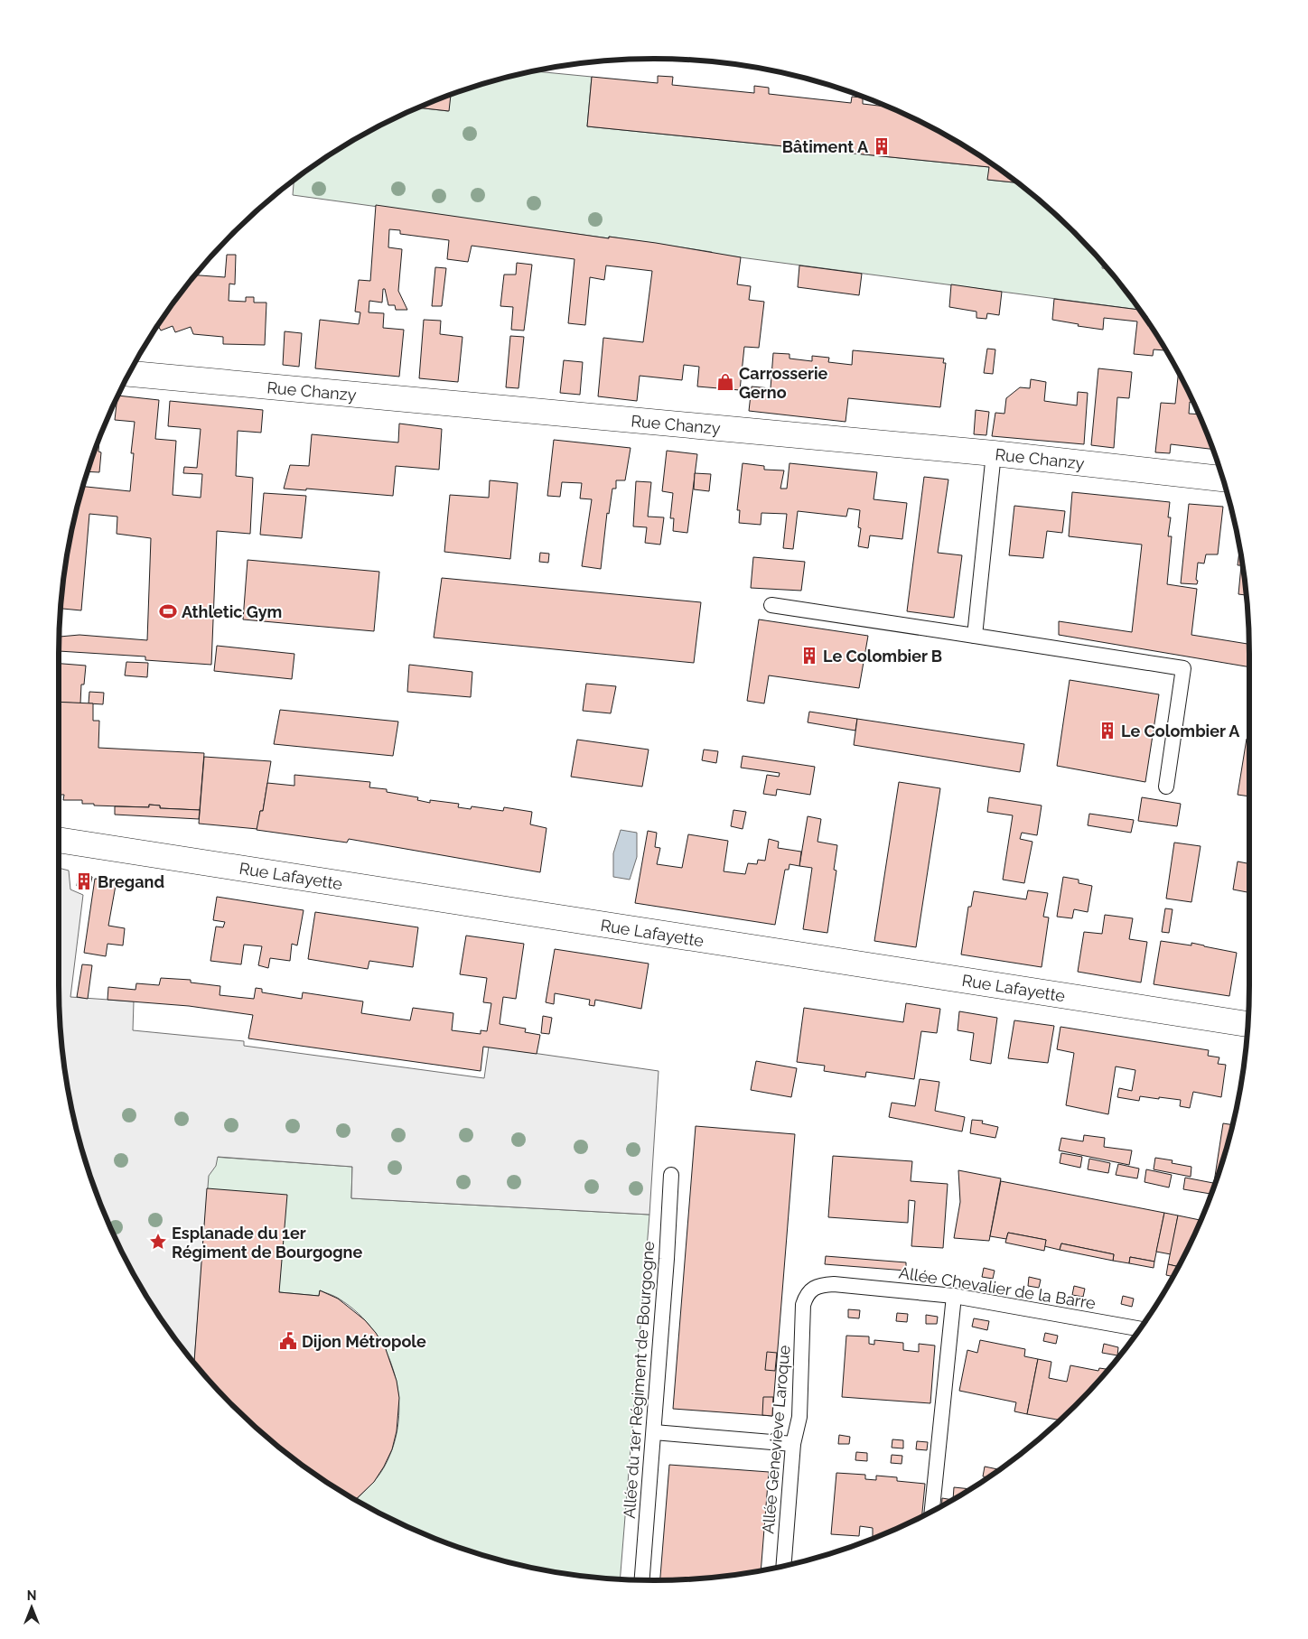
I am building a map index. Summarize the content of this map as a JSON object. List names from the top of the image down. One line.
{"streets":{"street":["Rue Chanzy","Rue Lafayette"],"lane":["Allée Chevalier de la Barre","Allée du 1er Régiment de Bourgogne","Allée Geneviève Laroque"]},"crossings":[["Allée Chevalier de la Barre","Allée Geneviève Laroque"]],"places":{"building":["Bâtiment A","Le Colombier B","Le Colombier A","Bregand"],"shop":["Carrosserie Gerno"],"sports":["Athletic Gym"],"place":["Esplanade du 1er Régiment de Bourgogne"],"public building":["Dijon Métropole"]},"north":"top"}
